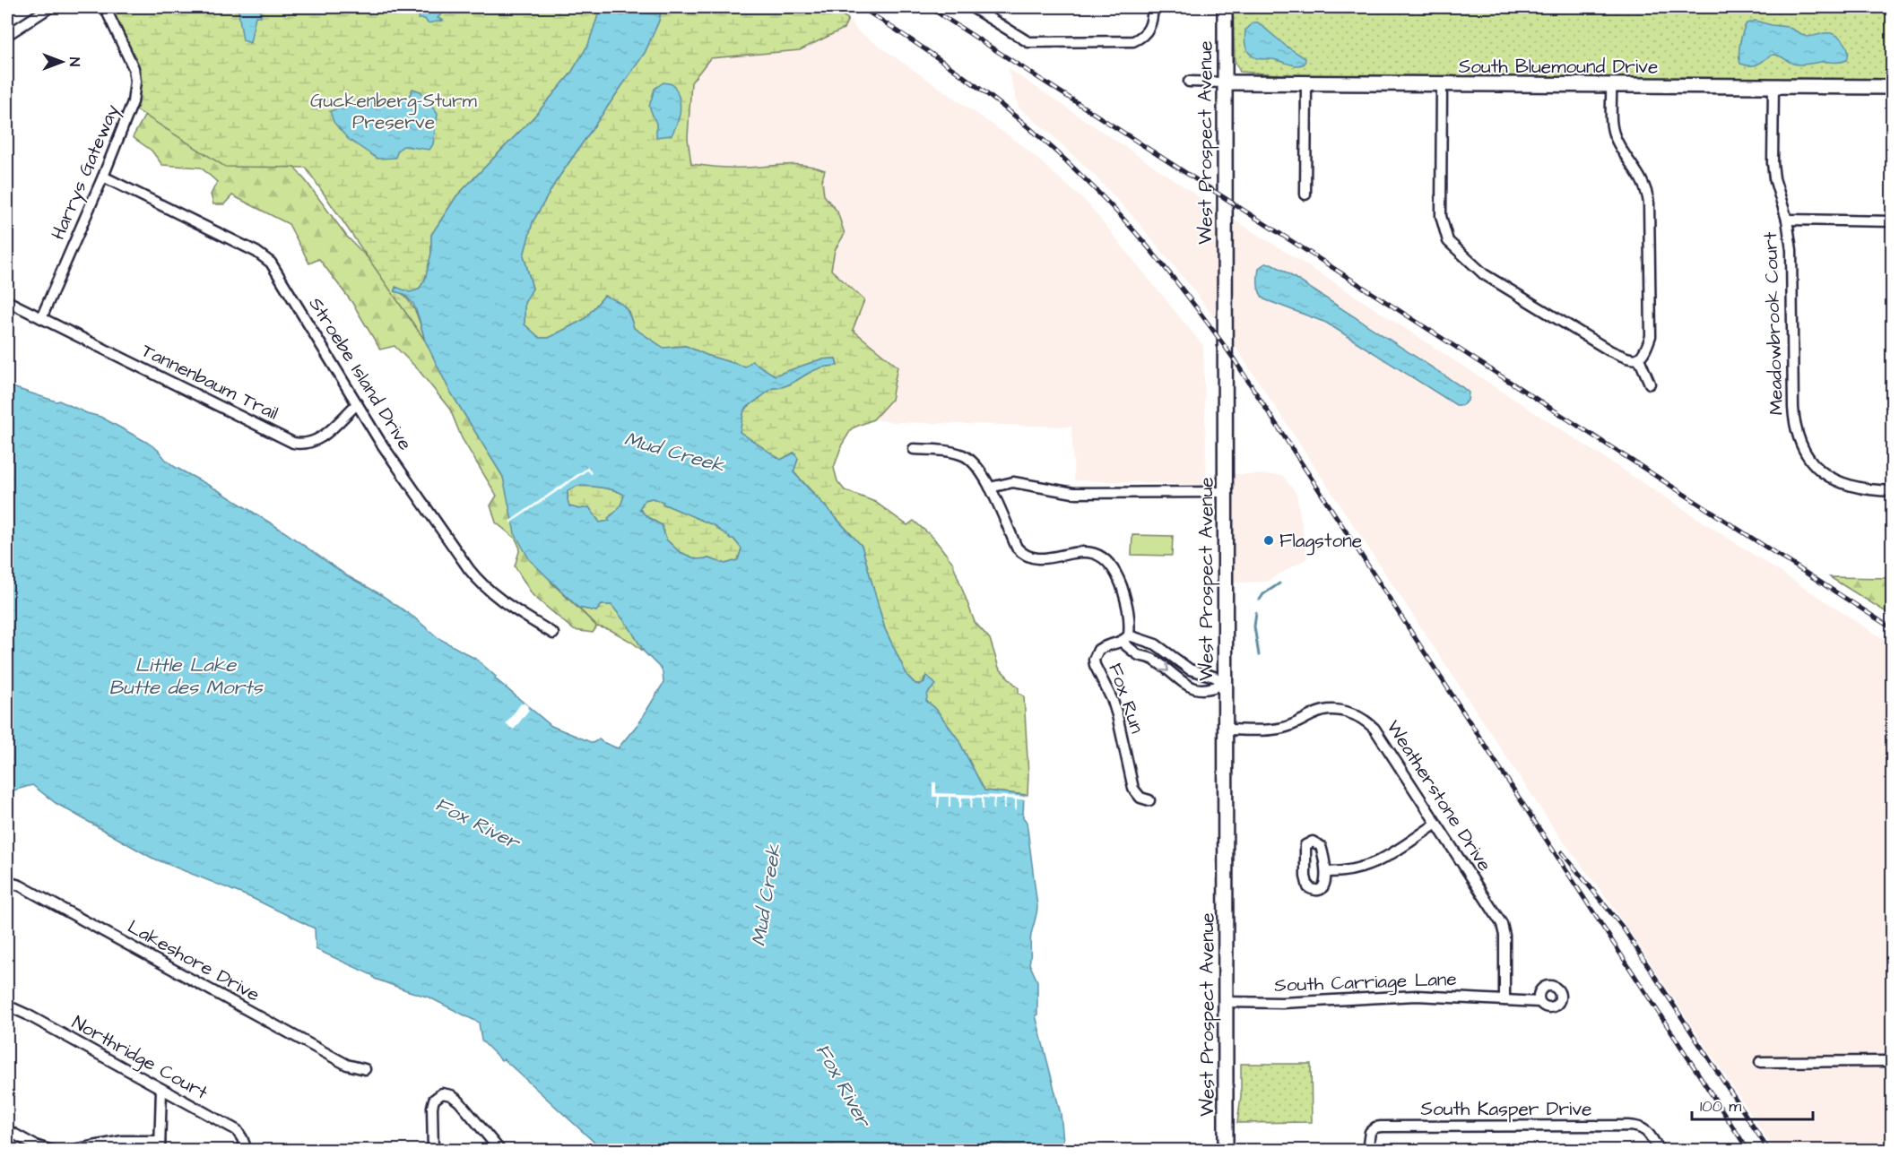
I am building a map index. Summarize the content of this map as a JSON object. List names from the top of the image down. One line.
{"streets":{"main road":["South Bluemound Drive","West Prospect Avenue"],"street":["Harrys Gateway","Meadowbrook Court","Stroebe Island Drive","Tannenbaum Trail","Fox Run","Weatherstone Drive","Lakeshore Drive","South Carriage Lane","Northridge Court","South Kasper Drive"]},"crossings":[["South Bluemound Drive","West Prospect Avenue"],["South Bluemound Drive","Meadowbrook Court"],["West Prospect Avenue","Weatherstone Drive"],["West Prospect Avenue","South Carriage Lane"],["Harrys Gateway","Stroebe Island Drive"],["Harrys Gateway","Tannenbaum Trail"],["Stroebe Island Drive","Tannenbaum Trail"],["Weatherstone Drive","South Carriage Lane"]],"water":["Mud Creek","Little Lake Butte des Morts","Fox River"],"parks":["Guckenberg-Sturm Preserve"],"places":["Flagstone"],"scale_bar":"100 m","north":"right"}
